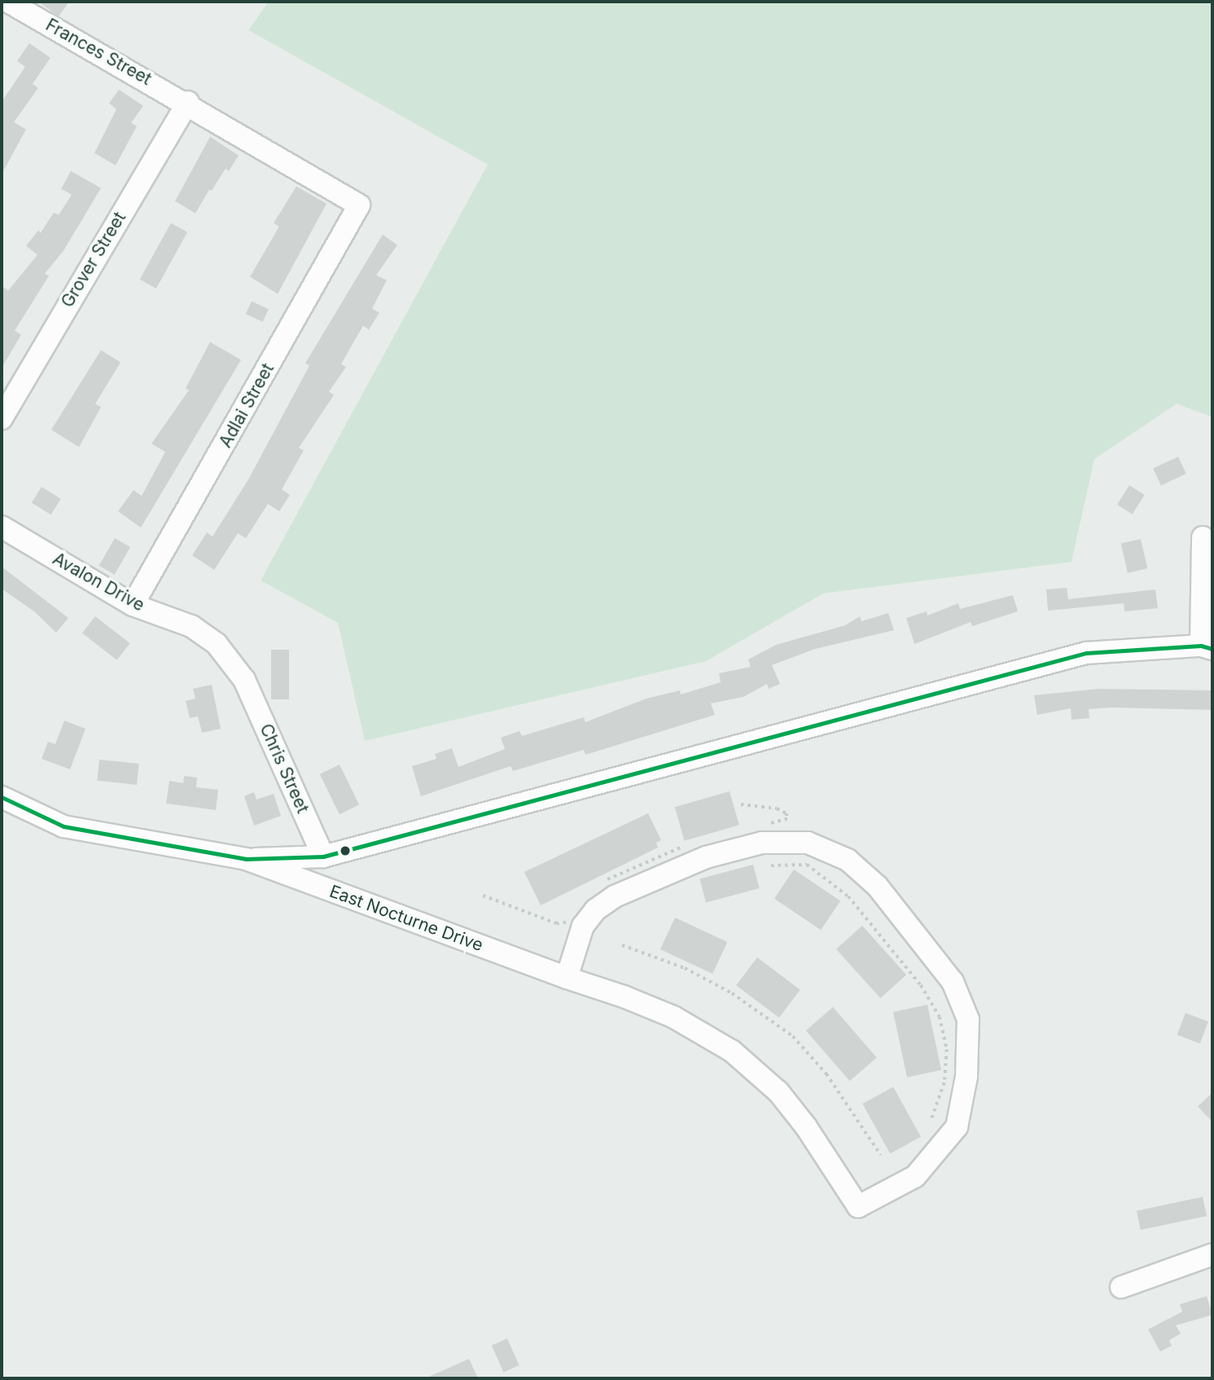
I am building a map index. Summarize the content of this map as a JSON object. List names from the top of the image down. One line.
{"streets":{"street":["Frances Street","Grover Street","Adlai Street","Avalon Drive","Chris Street","East Nocturne Drive"]},"crossings":[["Frances Street","Grover Street"],["Frances Street","Adlai Street"],["Adlai Street","Avalon Drive"],["Avalon Drive","Chris Street"]]}
